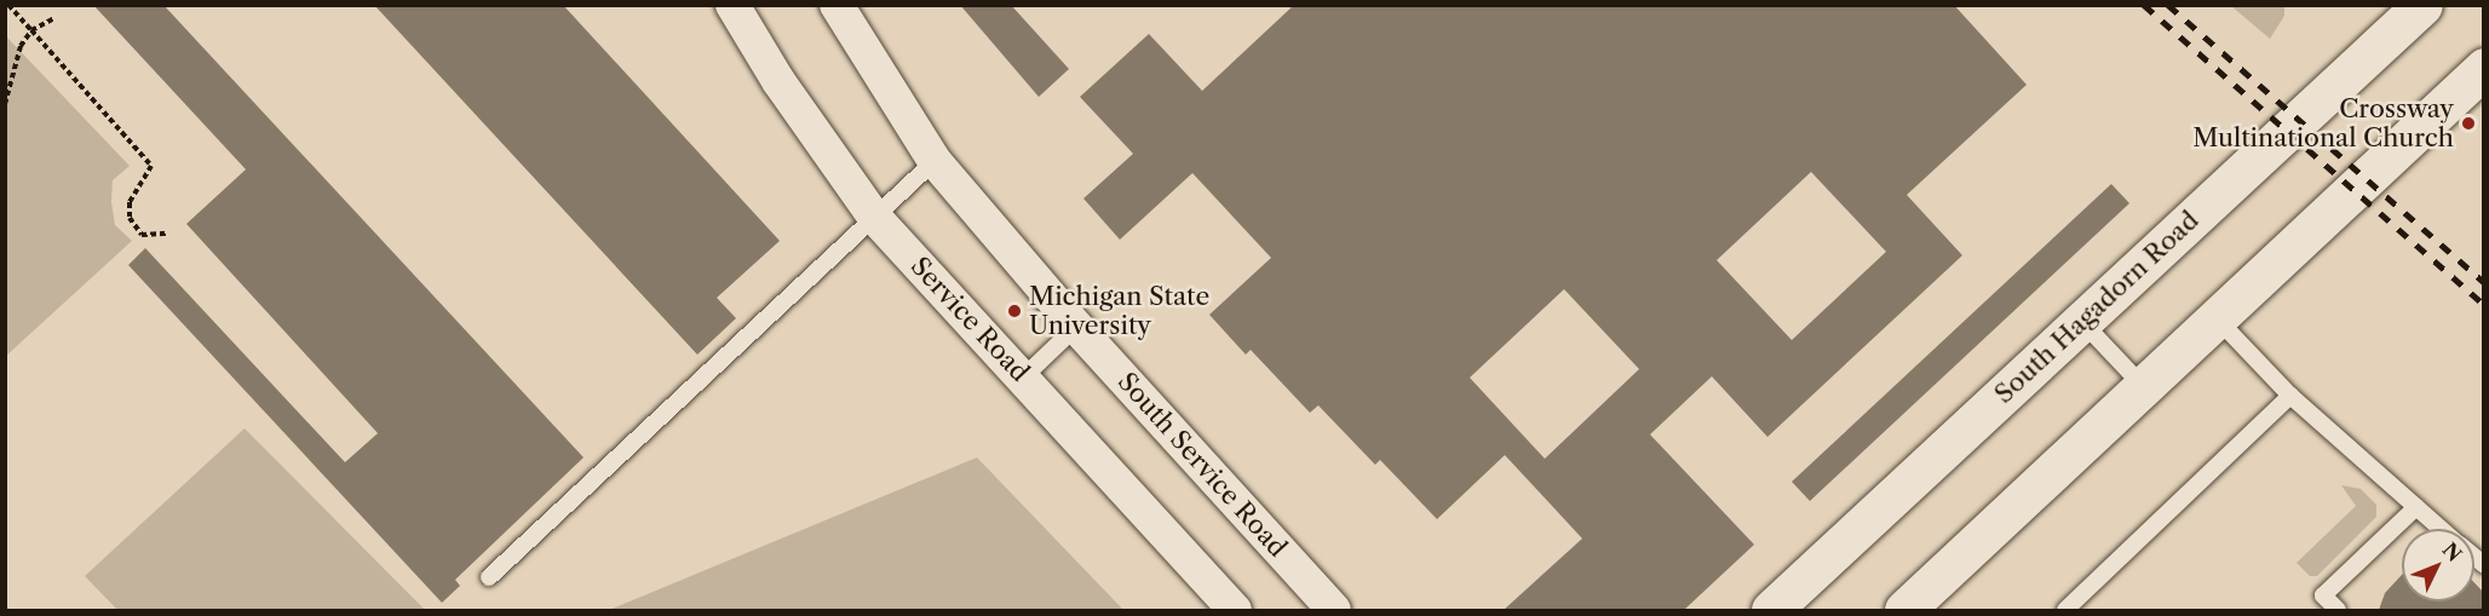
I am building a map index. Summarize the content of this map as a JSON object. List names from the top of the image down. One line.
{"streets":{"street":["South Hagadorn Road","Service Road","South Service Road"]},"places":["Crossway Multinational Church","Michigan State University"],"north":"top right"}
